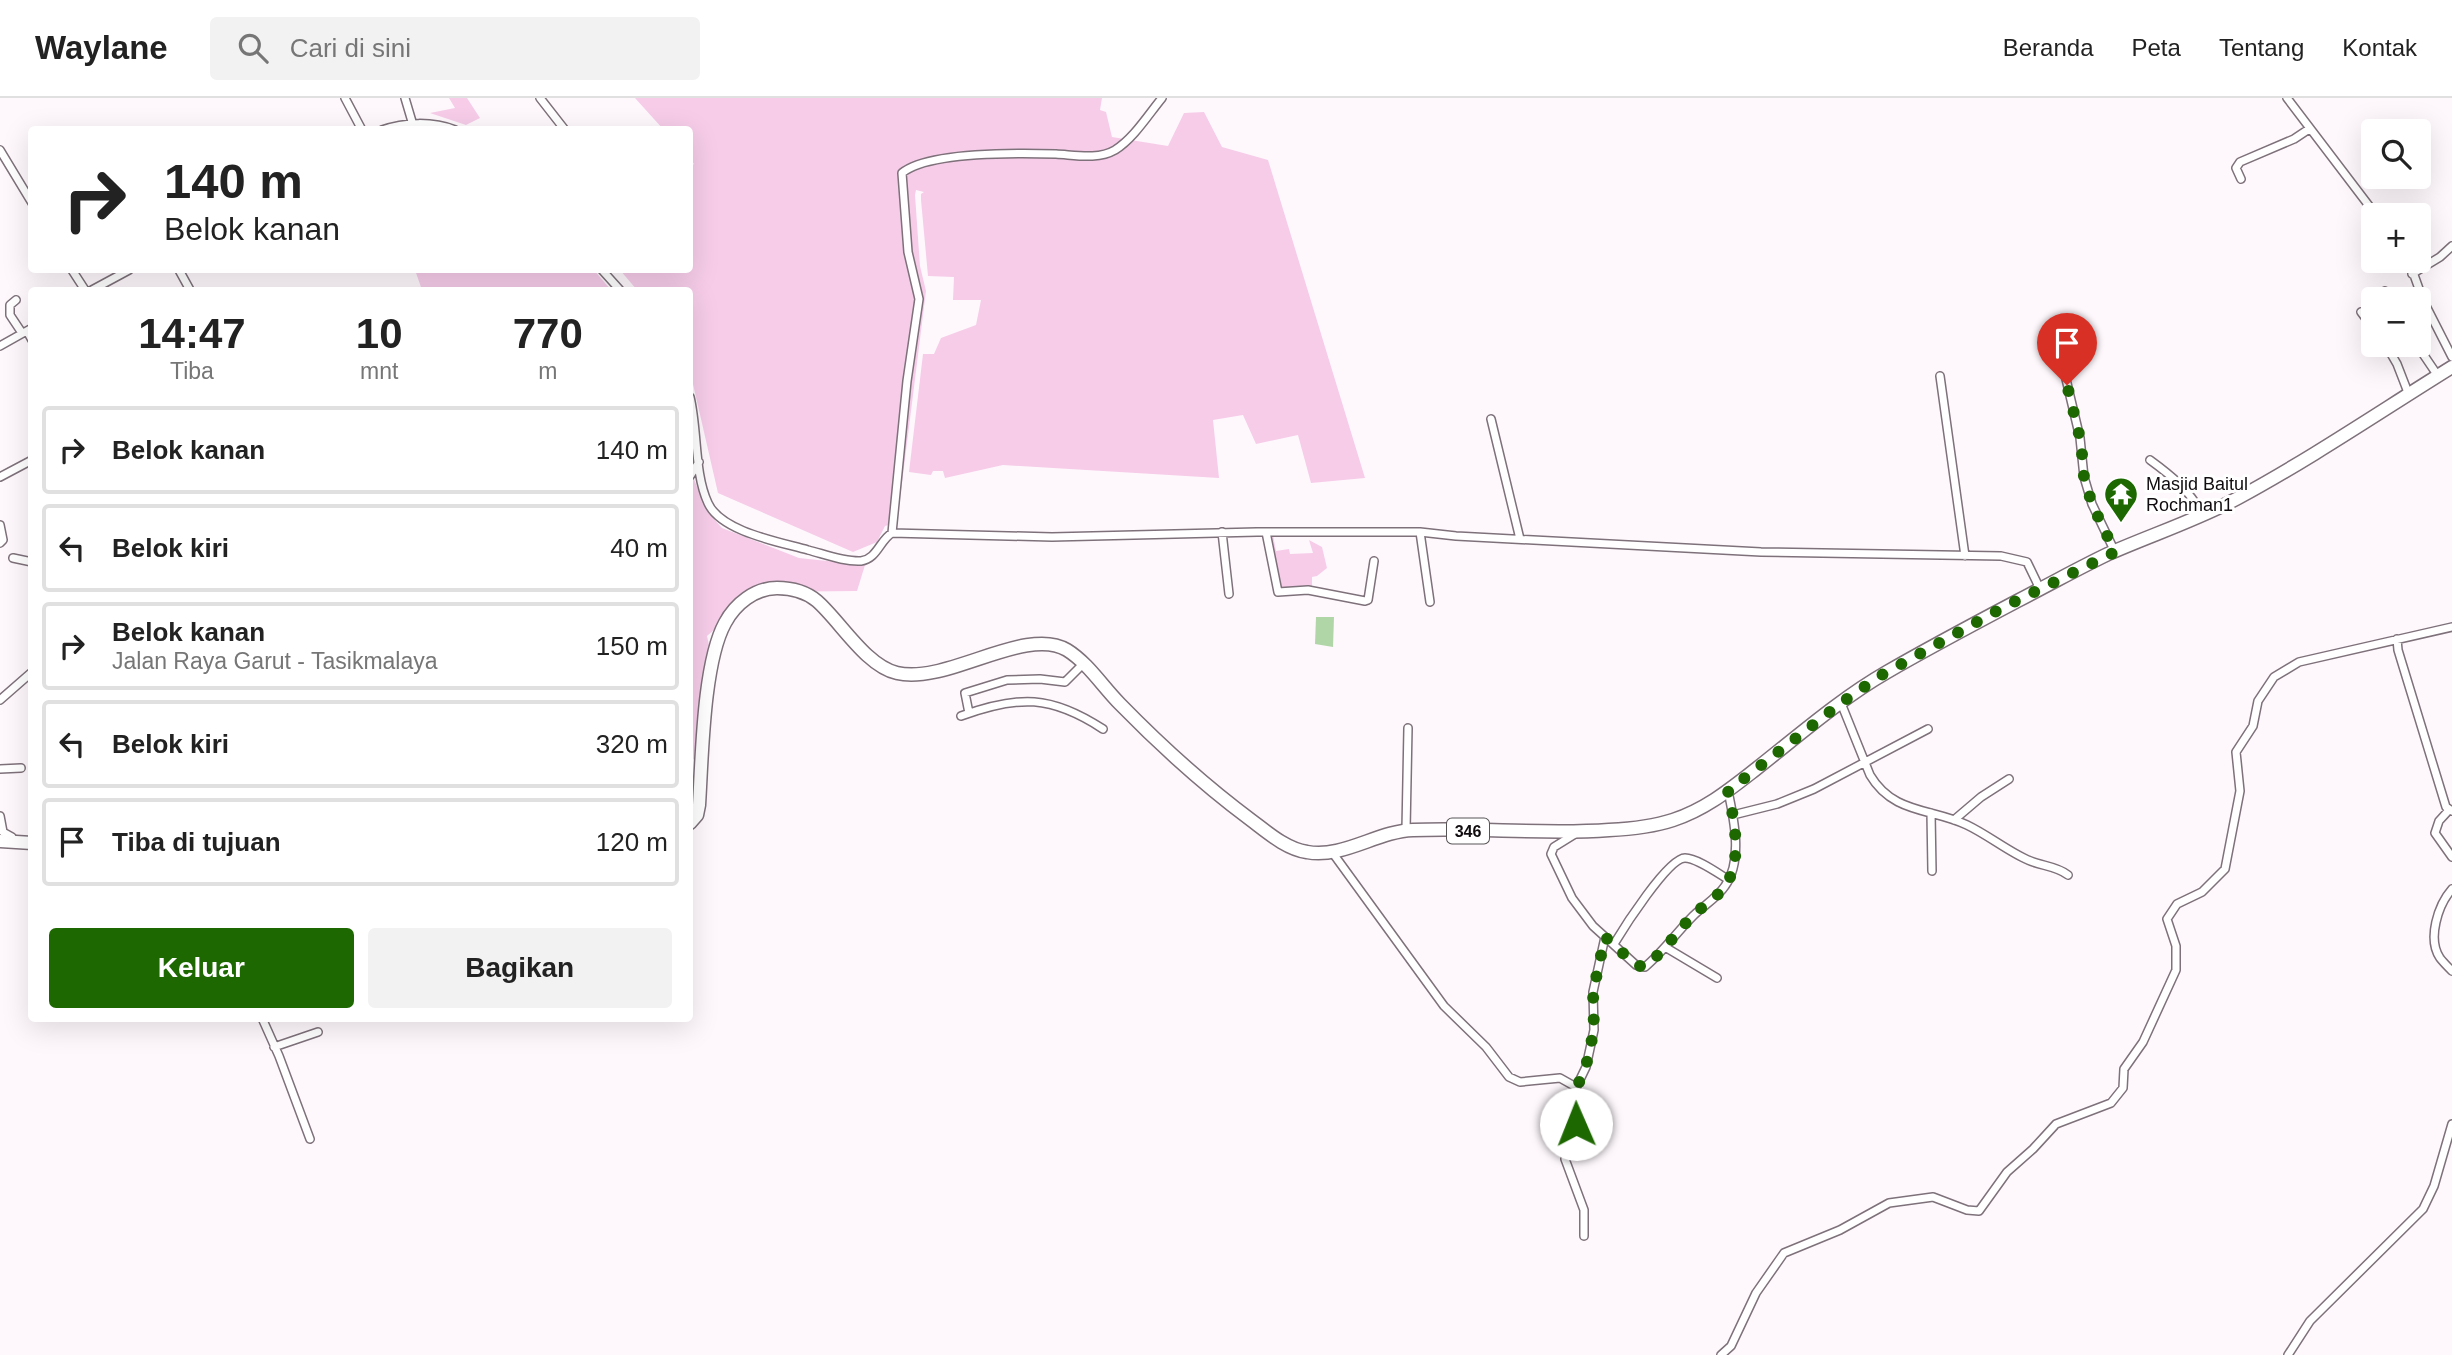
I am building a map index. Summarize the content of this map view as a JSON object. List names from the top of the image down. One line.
{"streets":{"main road":["346"]},"places":{"temple":["Masjid Baitul Rochman1"]},"page":{"header":"Waylane","search":"Cari di sini","nav":["Beranda","Peta","Tentang","Kontak"],"map_buttons":["+","−"],"turn":["140 m","Belok kanan"],"eta":["14:47","Tiba","10","mnt","770","m"],"list":[{"name":"Belok kanan","value":"140 m"},{"name":"Belok kiri","value":"40 m"},{"name":"Belok kanan","note":"Jalan Raya Garut - Tasikmalaya","value":"150 m"},{"name":"Belok kiri","value":"320 m"},{"name":"Tiba di tujuan","value":"120 m"}],"buttons":["Keluar","Bagikan"]}}
